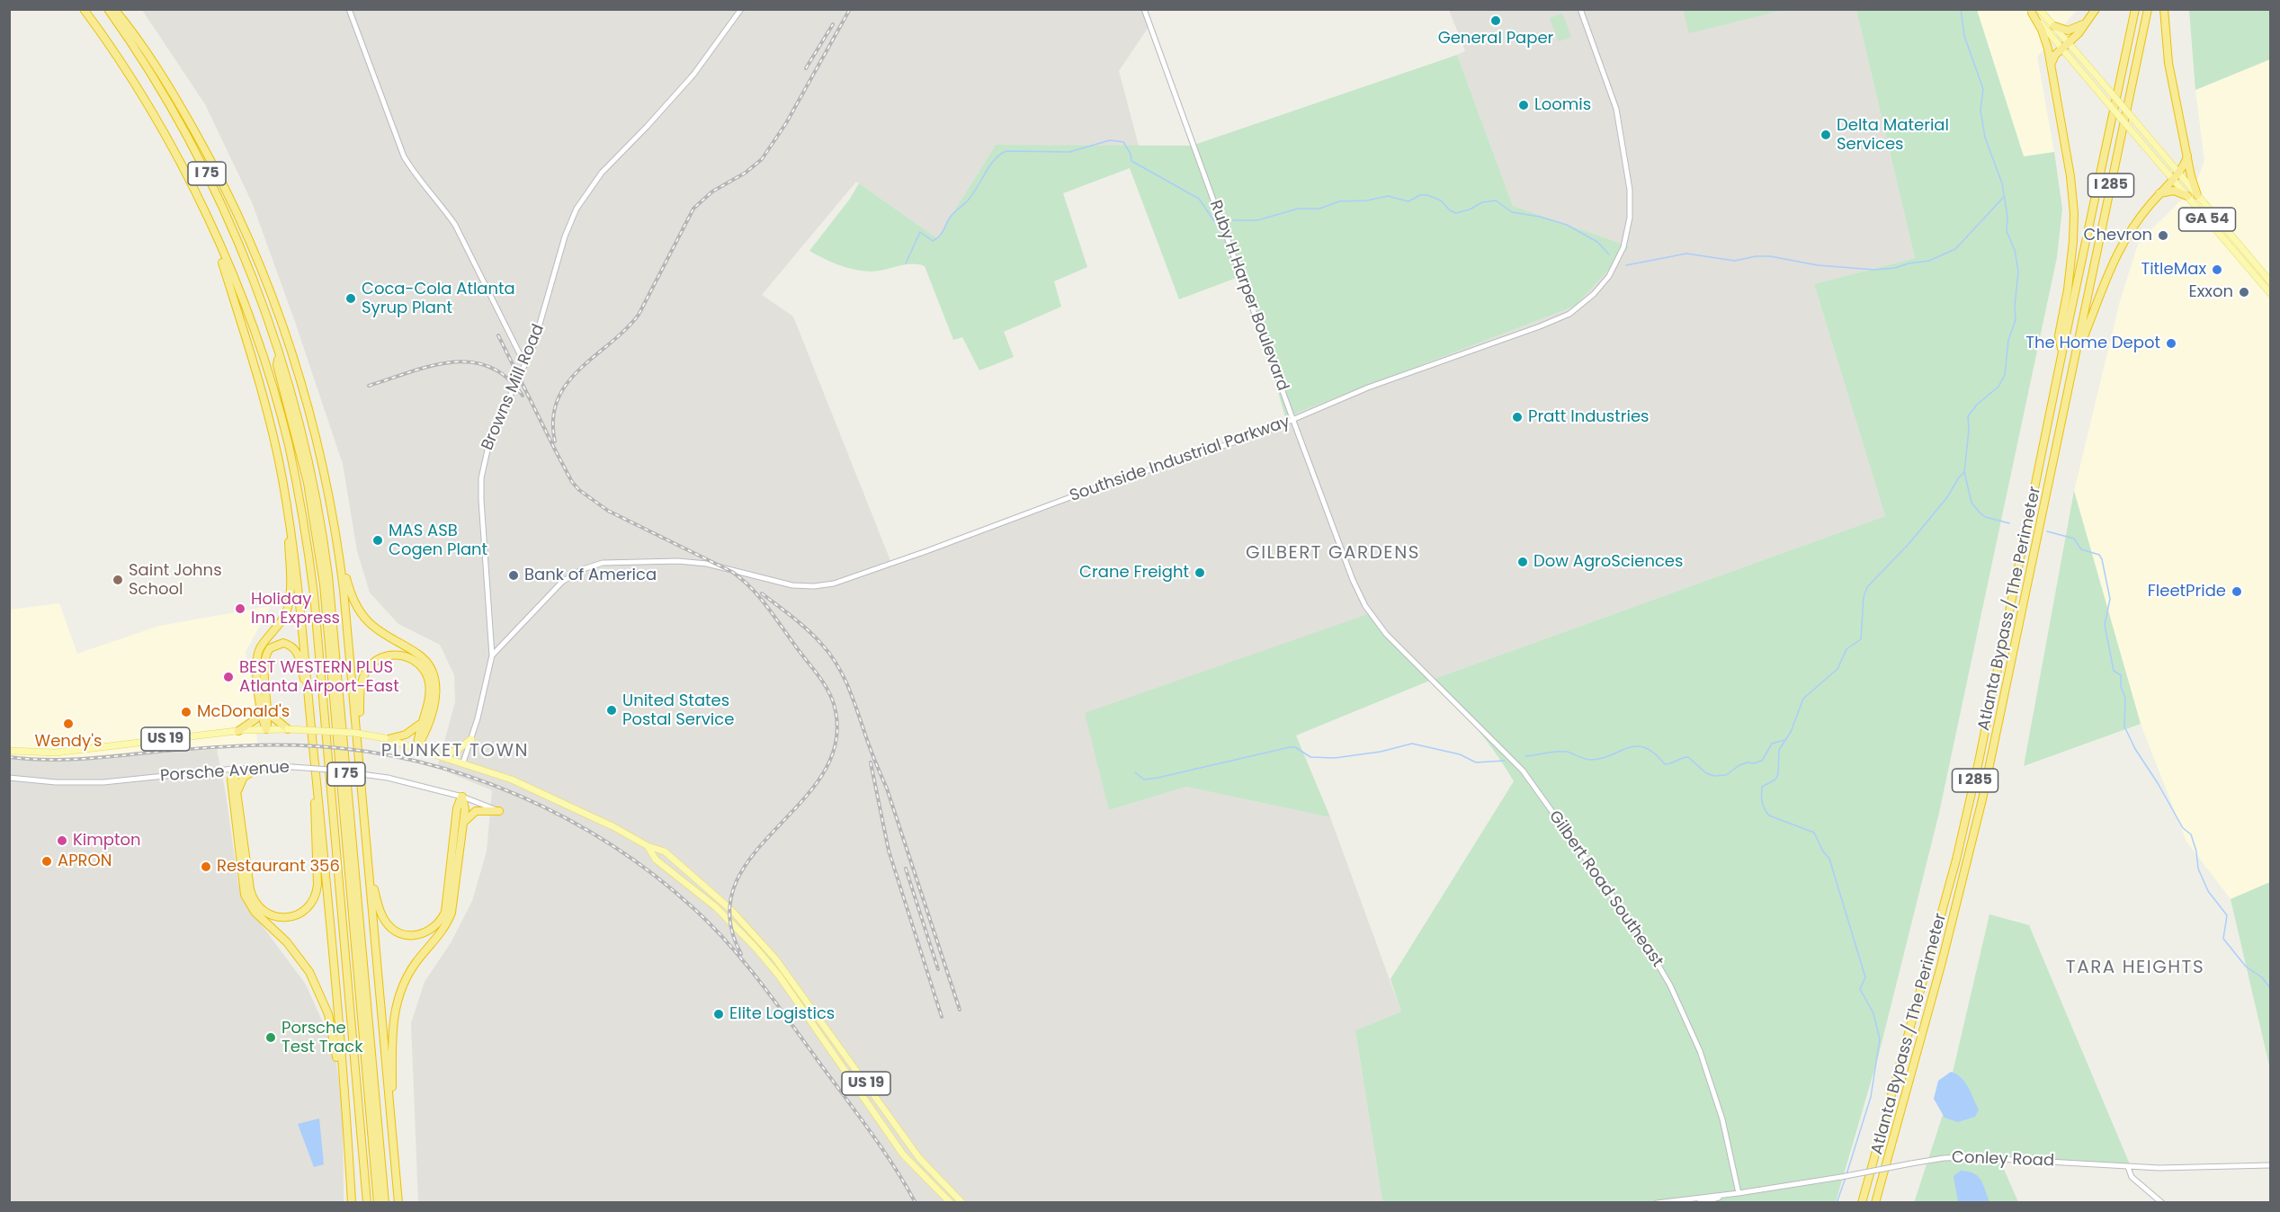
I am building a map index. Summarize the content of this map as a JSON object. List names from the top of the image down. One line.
{"streets":{"highway":["I 75","I 285","Atlanta Bypass / The Perimeter"],"main road":["GA 54","US 19"],"street":["Ruby H Harper Boulevard","Browns Mill Road","Southside Industrial Parkway","Porsche Avenue","Gilbert Road Southeast","Conley Road"]},"crossings":[["Ruby H Harper Boulevard","Southside Industrial Parkway"],["Ruby H Harper Boulevard","Gilbert Road Southeast"],["Browns Mill Road","Southside Industrial Parkway"],["Browns Mill Road","US 19"],["Gilbert Road Southeast","Conley Road"]],"districts":["GILBERT GARDENS","PLUNKET TOWN","TARA HEIGHTS"],"places":["General Paper","Loomis","Delta Material Services","Chevron","TitleMax","Exxon","Coca-Cola Atlanta Syrup Plant","The Home Depot","Pratt Industries","MAS ASB Cogen Plant","Dow AgroSciences","Crane Freight","Bank of America","Saint Johns School","FleetPride","Holiday Inn Express","BEST WESTERN PLUS Atlanta Airport-East","United States Postal Service","McDonald's","Wendy's","Kimpton","APRON","Restaurant 356","Elite Logistics","Porsche Test Track"]}
